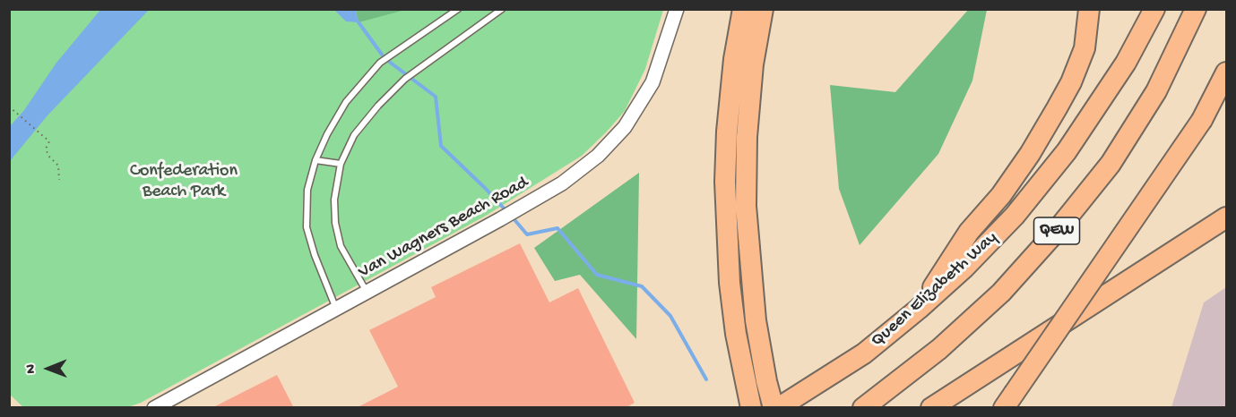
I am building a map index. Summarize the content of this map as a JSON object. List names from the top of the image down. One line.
{"streets":{"highway":["QEW","Queen Elizabeth Way"],"street":["Van Wagners Beach Road"]},"parks":["Confederation Beach Park"],"north":"left"}
